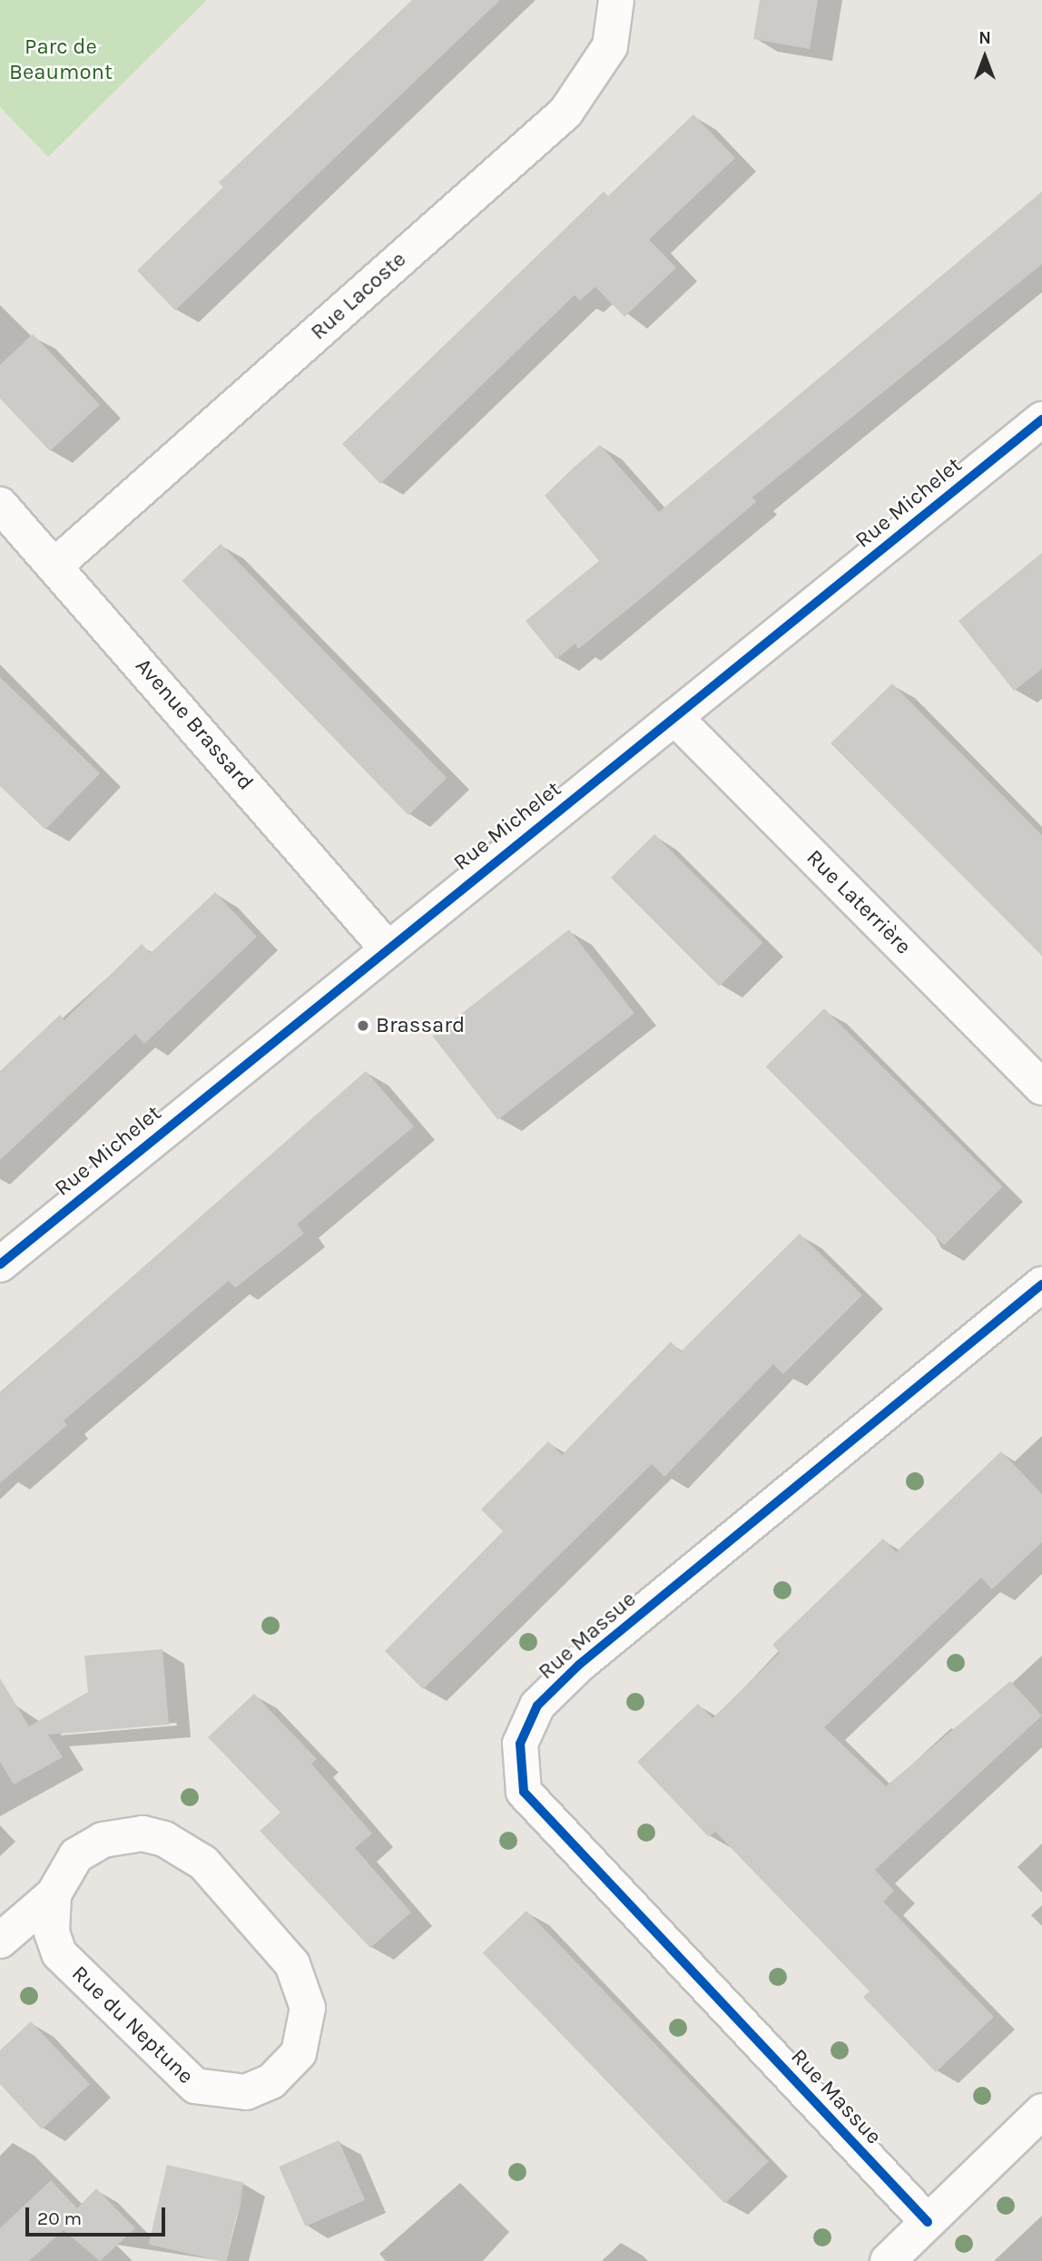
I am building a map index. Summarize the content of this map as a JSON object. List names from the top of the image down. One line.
{"streets":{"street":["Rue Lacoste","Rue Michelet","Avenue Brassard","Rue Laterrière","Rue Massue","Rue du Neptune"]},"crossings":[["Rue Lacoste","Avenue Brassard"],["Rue Michelet","Avenue Brassard"],["Rue Michelet","Rue Laterrière"]],"parks":["Parc de Beaumont"],"places":["Brassard"],"scale_bar":"20 m","north":"top"}
